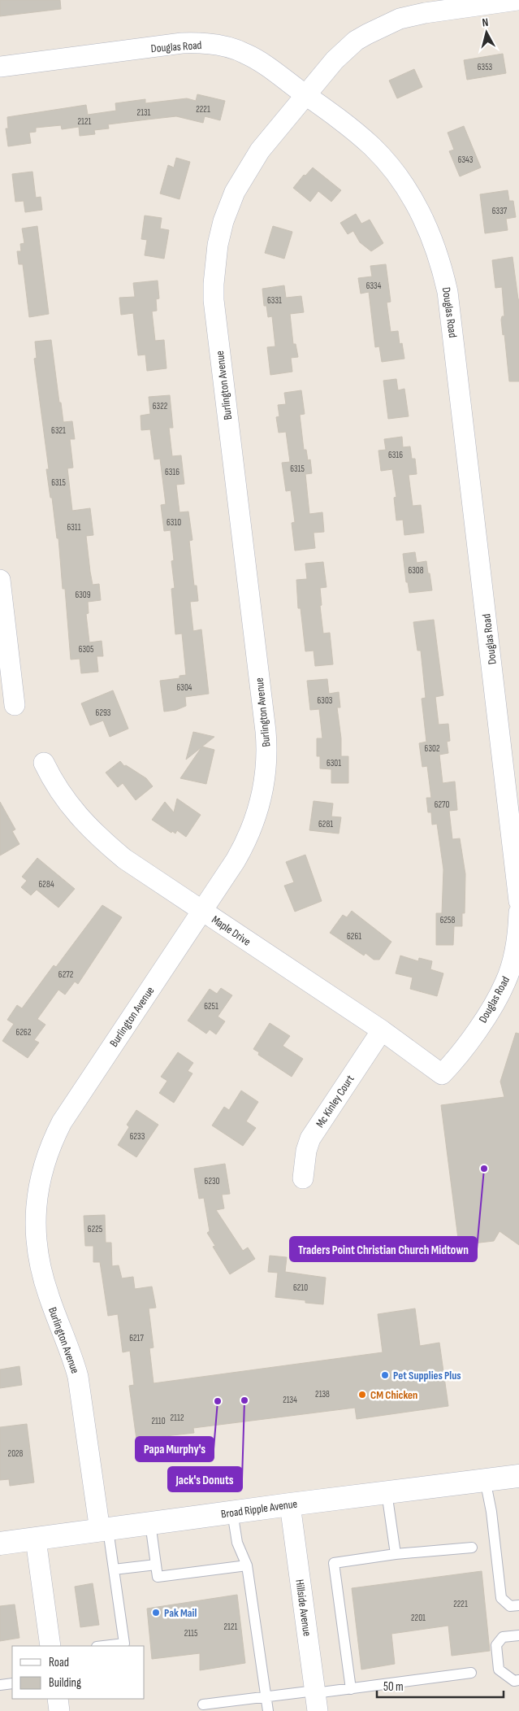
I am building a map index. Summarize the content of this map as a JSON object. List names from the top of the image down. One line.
{"streets":{"street":["Douglas Road","Burlington Avenue","Maple Drive","Mc Kinley Court","Broad Ripple Avenue","Hillside Avenue"]},"crossings":[["Douglas Road","Burlington Avenue"],["Douglas Road","Maple Drive"],["Burlington Avenue","Maple Drive"],["Burlington Avenue","Broad Ripple Avenue"],["Maple Drive","Mc Kinley Court"],["Broad Ripple Avenue","Hillside Avenue"]],"places":["Traders Point Christian Church Midtown","Pet Supplies Plus","CM Chicken","Jack's Donuts","Papa Murphy's","Pak Mail"],"house_numbers":["6353","2221","2131","2121","6343","6337","6334","6331","6322","6321","6316","6315","6316","6315","6310","6311","6308","6309","6305","6304","6303","6293","6302","6301","6270","6281","6284","6258","6261","6272","6251","6262","6233","6230","6225","6210","6217","2138","2134","2112","2110","2028","2221","2201","2121","2115"],"legend":["Road","Building"],"scale_bar":"50 m","north":"top"}
